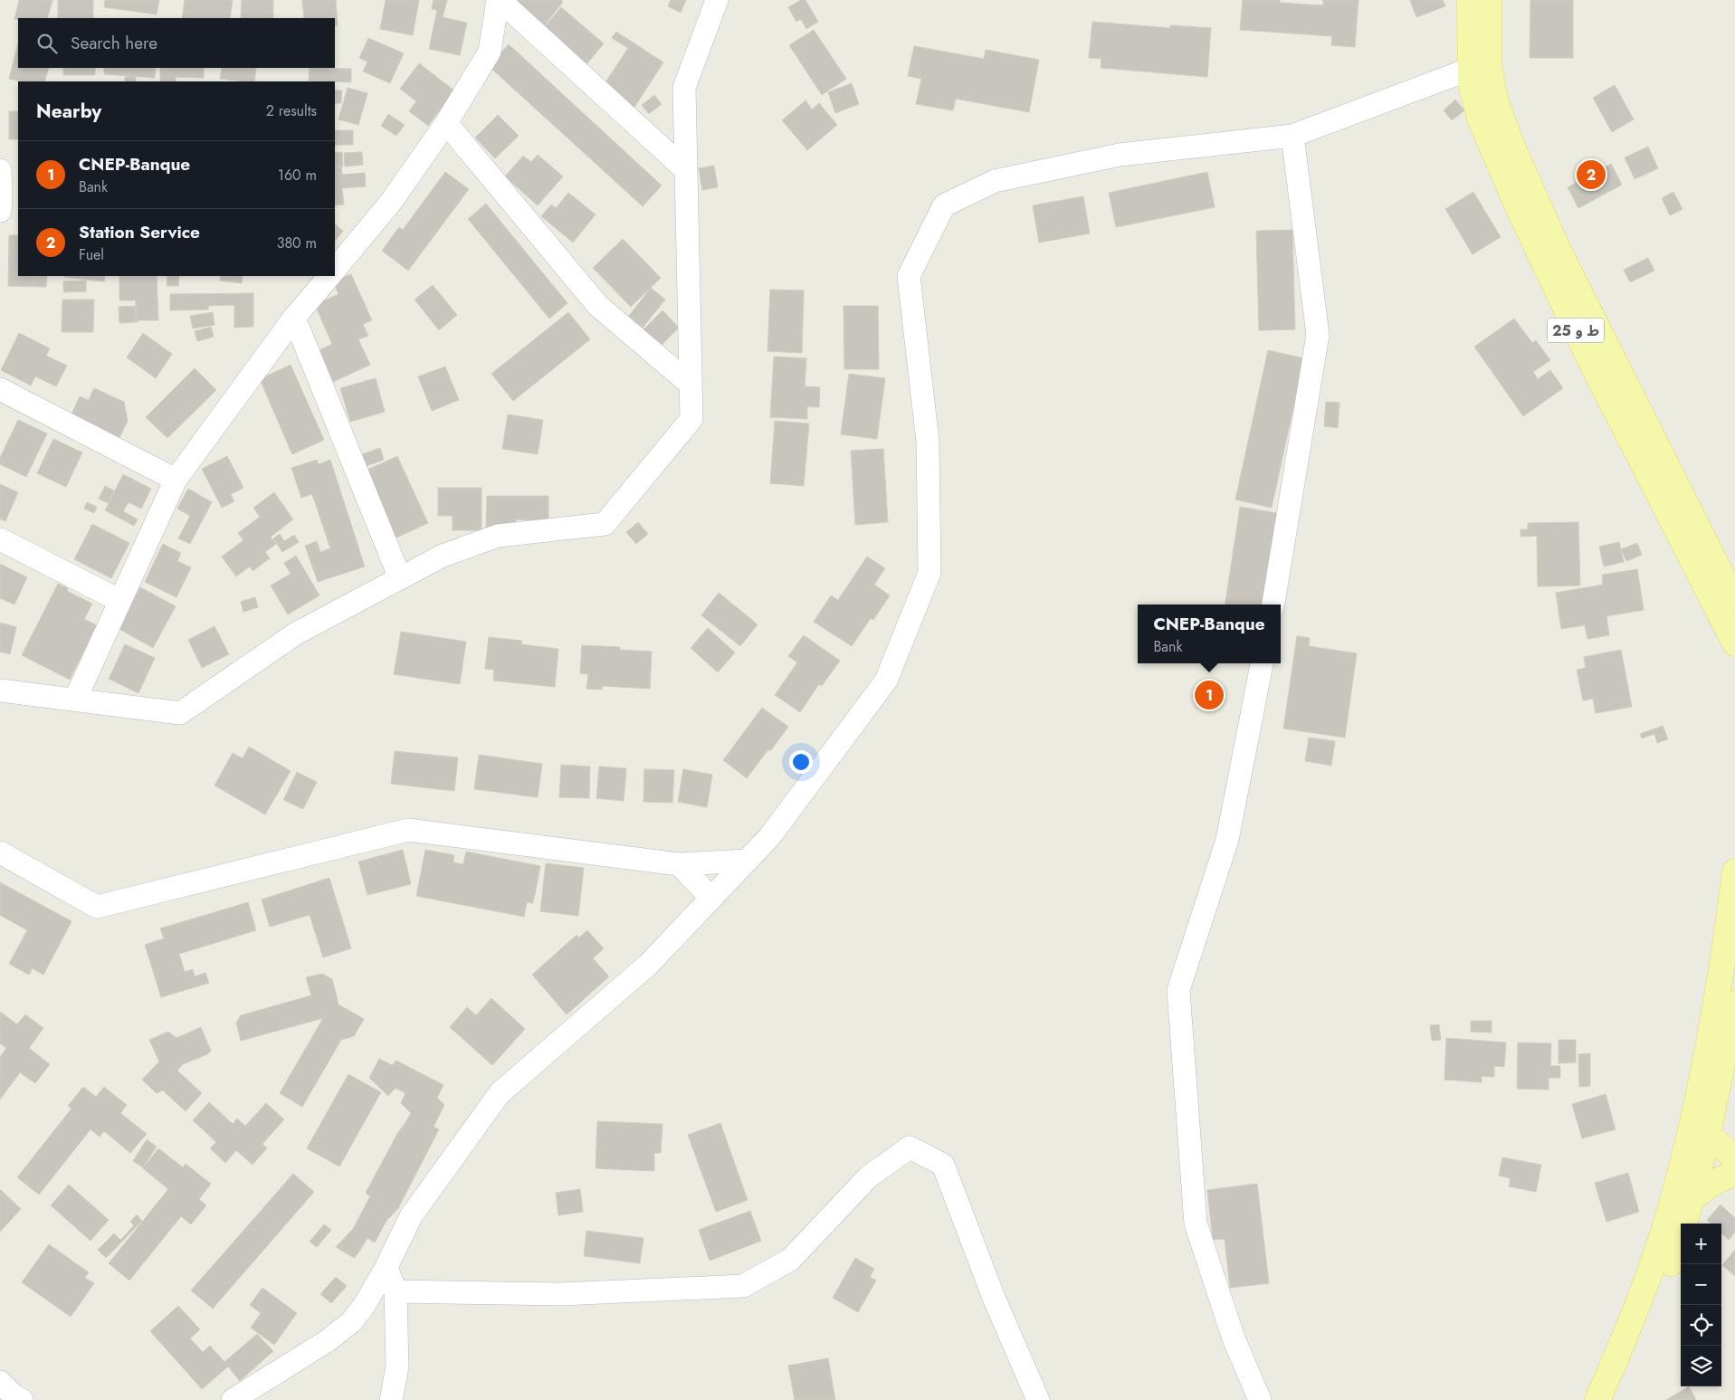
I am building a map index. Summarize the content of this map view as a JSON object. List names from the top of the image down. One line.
{"streets":{"main road":["ط و 25"]},"page":{"search":"Search here","heading":["Nearby","2 results"],"list":[{"mark":"1","name":"CNEP-Banque","note":"Bank","value":"160 m"},{"mark":"2","name":"Station Service","note":"Fuel","value":"380 m"}],"pins":["2","1"],"popup":["CNEP-Banque","Bank"],"map_buttons":["+","−"]}}
